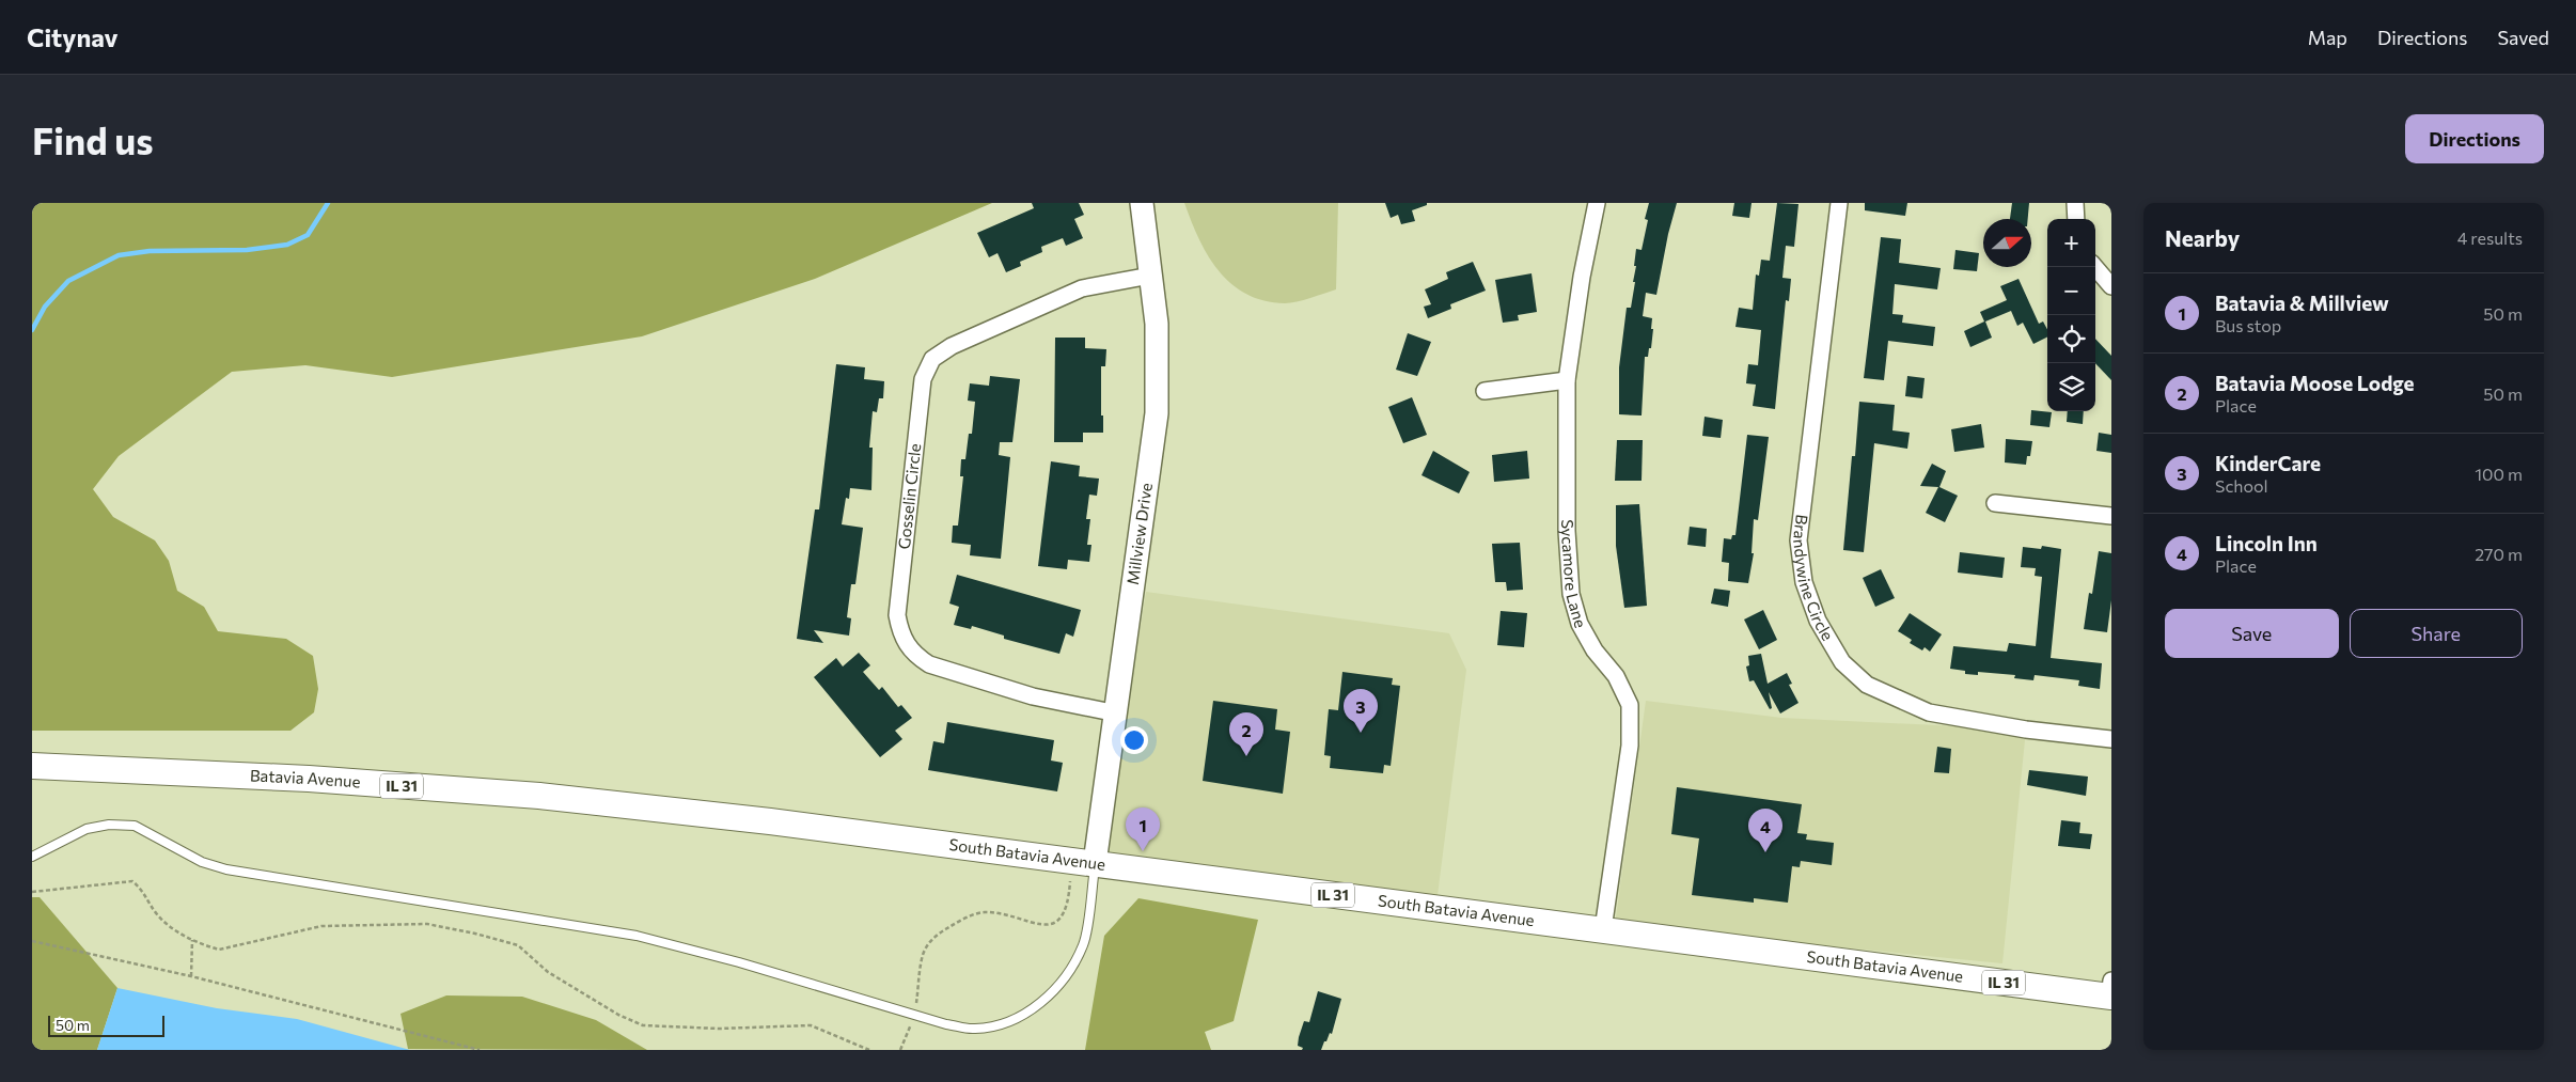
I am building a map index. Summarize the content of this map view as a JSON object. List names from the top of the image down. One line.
{"streets":{"main road":["Batavia Avenue","IL 31","South Batavia Avenue"],"street":["Gosselin Circle","Millview Drive","Sycamore Lane","Brandywine Circle"]},"crossings":[["Gosselin Circle","Millview Drive"],["Millview Drive","South Batavia Avenue"],["Sycamore Lane","South Batavia Avenue"],["Batavia Avenue","South Batavia Avenue"]],"scale_bar":"50 m","north":"right","page":{"header":"Citynav","nav":["Map","Directions","Saved"],"buttons":["Directions",["Save","Share"]],"title":"Find us","heading":["Nearby","4 results"],"map_buttons":["+","−"],"list":[{"mark":"1","name":"Batavia & Millview","note":"Bus stop","value":"50 m"},{"mark":"2","name":"Batavia Moose Lodge","note":"Place","value":"50 m"},{"mark":"3","name":"KinderCare","note":"School","value":"100 m"},{"mark":"4","name":"Lincoln Inn","note":"Place","value":"270 m"}],"pins":["3","2","1","4"],"scale":"50 m"}}
